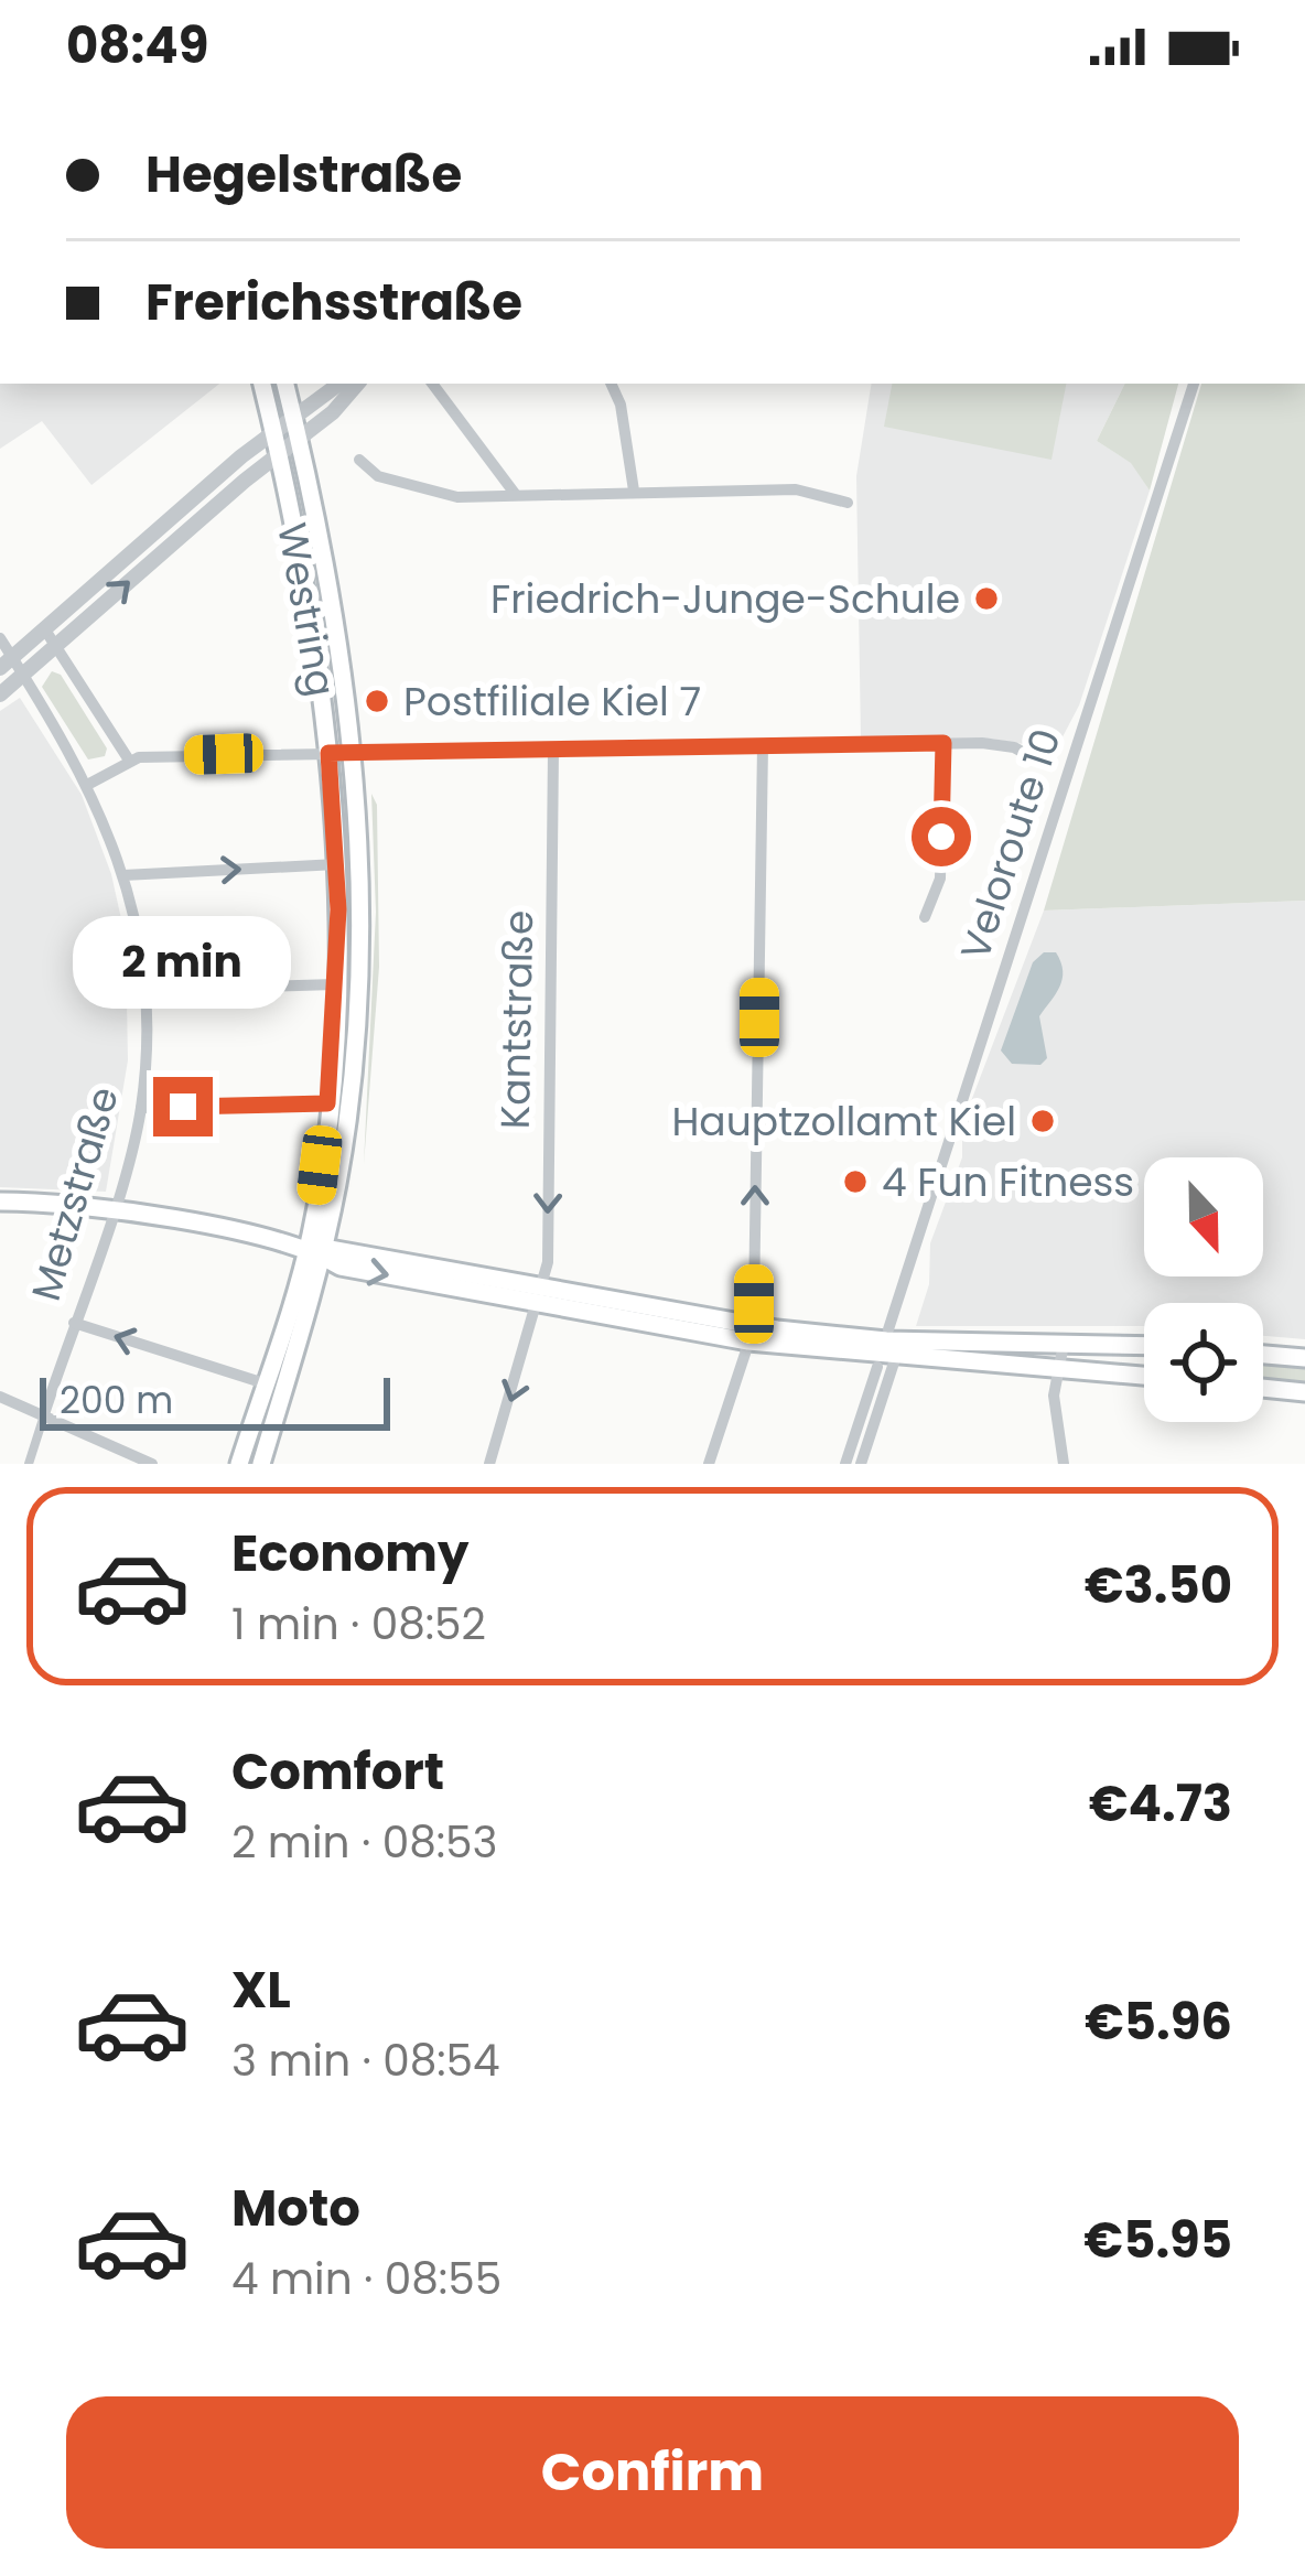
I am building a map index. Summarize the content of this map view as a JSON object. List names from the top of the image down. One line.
{"streets":{"main road":["Westring"],"street":["Veloroute 10","Kantstraße","Metzstraße"]},"one_way":["Kantstraße"],"places":["Friedrich-Junge-Schule","Postfiliale Kiel 7","Hauptzollamt Kiel","4 Fun Fitness"],"scale_bar":"200 m","north":"bottom","page":{"status":"08:49","banner":["Hegelstraße","Frerichsstraße"],"bubble":"2 min","scale":"200 m","list":[{"name":"Economy","note":"1 min · 08:52","value":"€3.50"},{"name":"Comfort","note":"2 min · 08:53","value":"€4.73"},{"name":"XL","note":"3 min · 08:54","value":"€5.96"},{"name":"Moto","note":"4 min · 08:55","value":"€5.95"}],"buttons":"Confirm"}}
